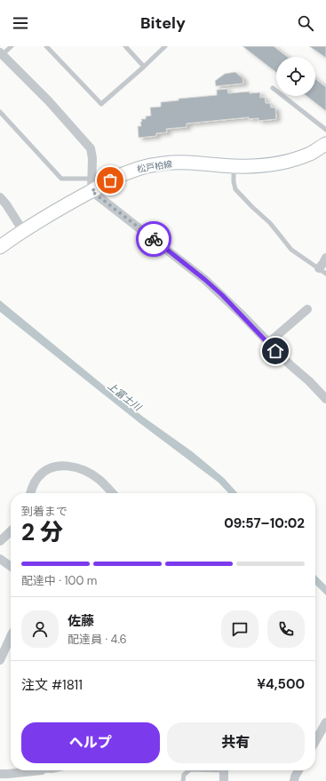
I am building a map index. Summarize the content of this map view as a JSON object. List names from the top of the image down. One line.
{"streets":{"main road":["松戸柏線"]},"water":["上富士川"],"page":{"header":"Bitely","heading":["2 分","到着まで","09:57–10:02"],"panel":["佐藤","配達員 · 4.6","注文 #1811","¥4,500"],"bar":"配達中 · 100 m","buttons":["ヘルプ","共有"]}}
